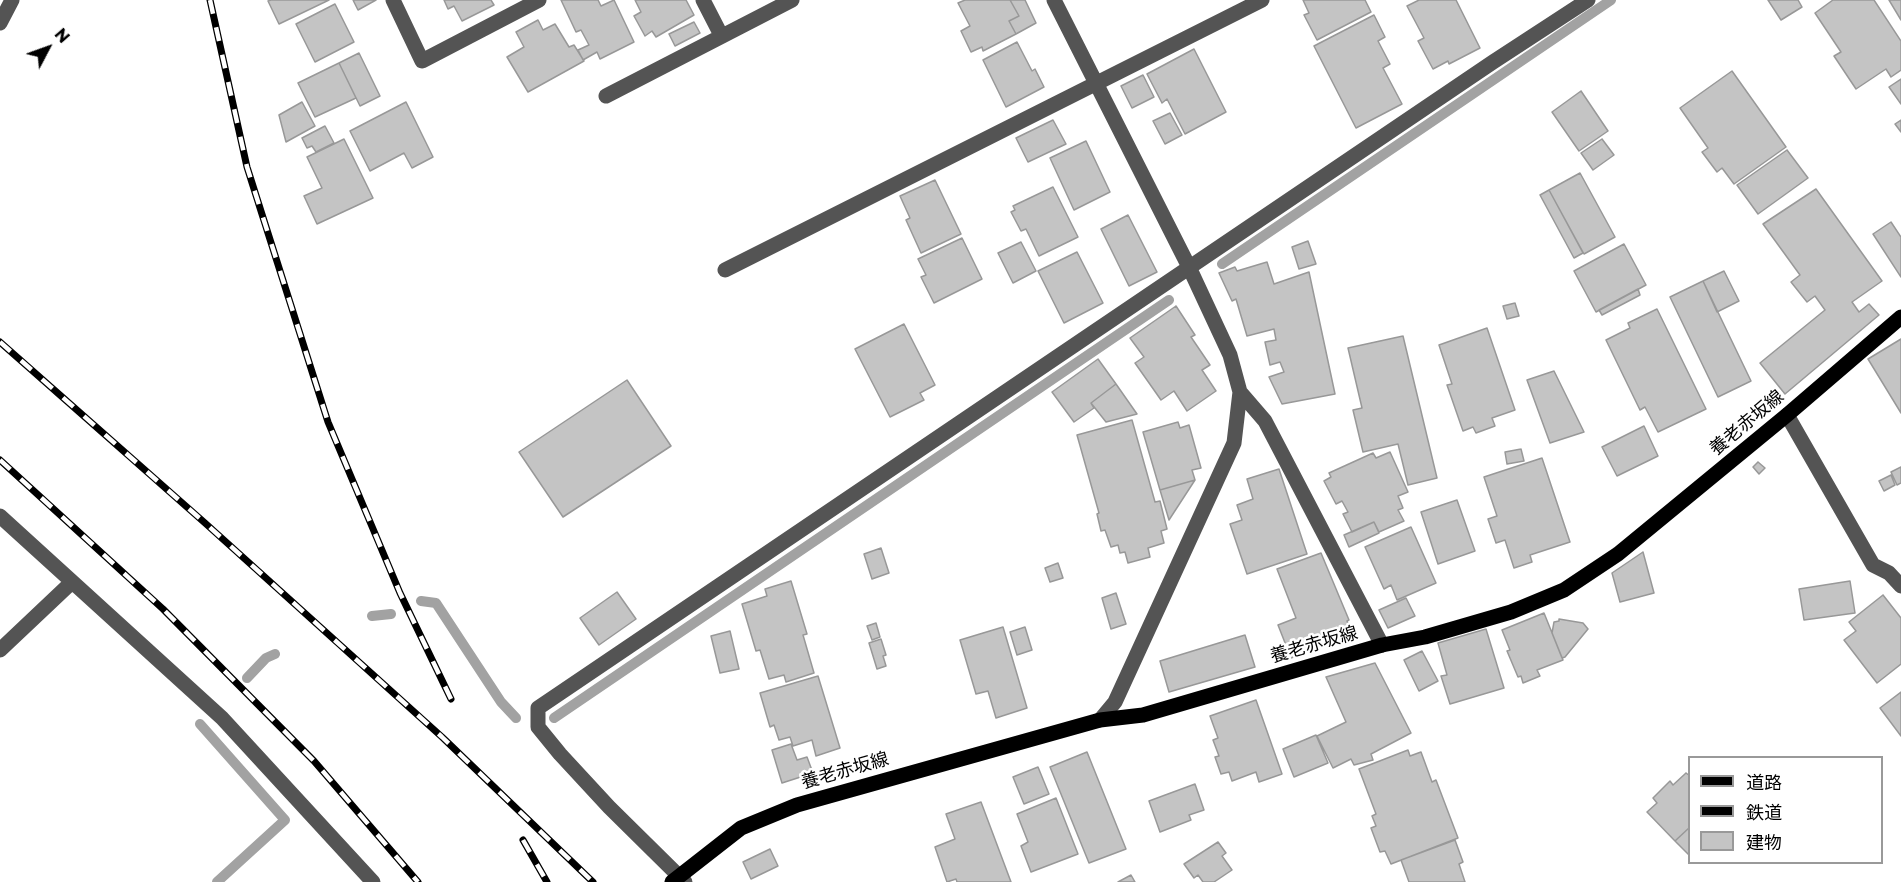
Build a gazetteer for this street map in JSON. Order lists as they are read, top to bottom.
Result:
{
  "streets": {
    "main road": ["養老赤坂線"]
  },
  "legend": ["道路", "鉄道", "建物"],
  "north": "top right"
}
